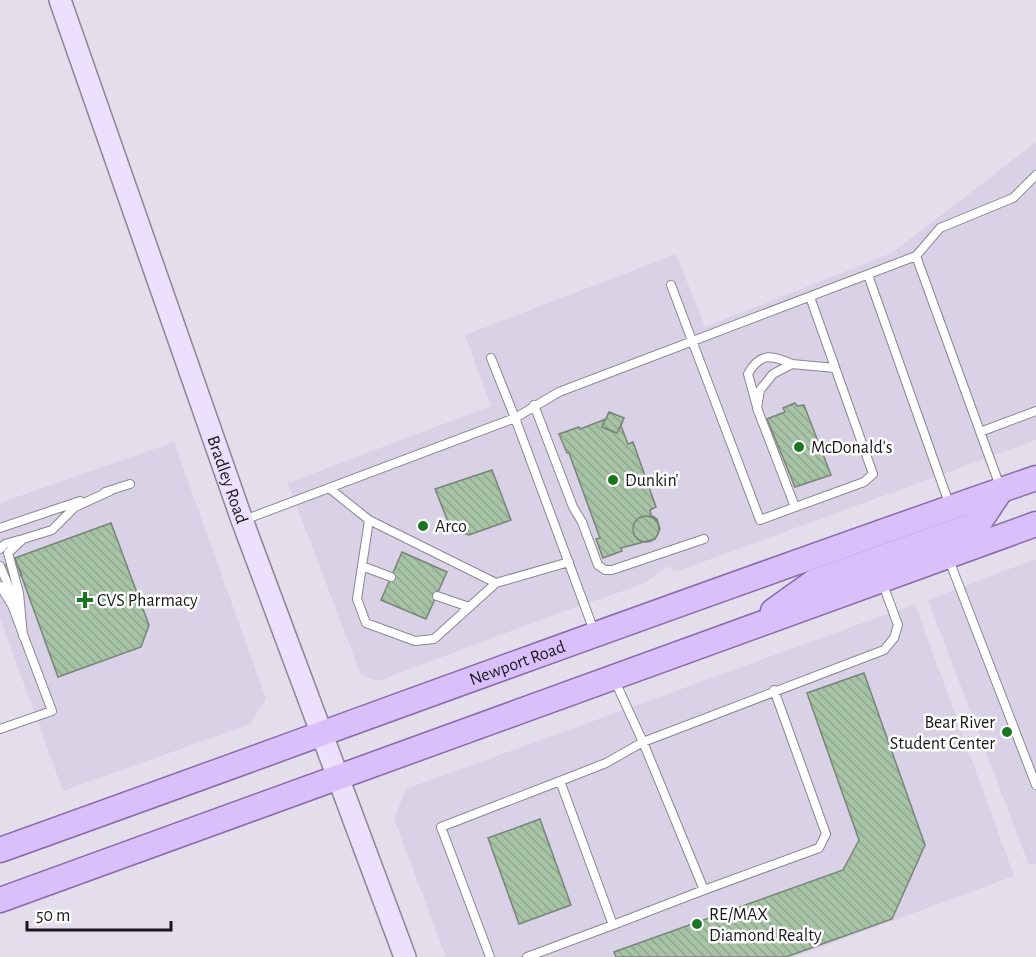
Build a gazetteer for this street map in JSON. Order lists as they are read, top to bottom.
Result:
{
  "streets": {
    "main road": ["Newport Road"],
    "street": ["Bradley Road"]
  },
  "crossings": [
    ["Bradley Road", "Newport Road"]
  ],
  "places": {
    "other": [
      "McDonald's",
      "Dunkin'",
      "Arco",
      "Bear River Student Center",
      "RE/MAX Diamond Realty"
    ],
    "health": ["CVS Pharmacy"]
  },
  "scale_bar": "50 m"
}
